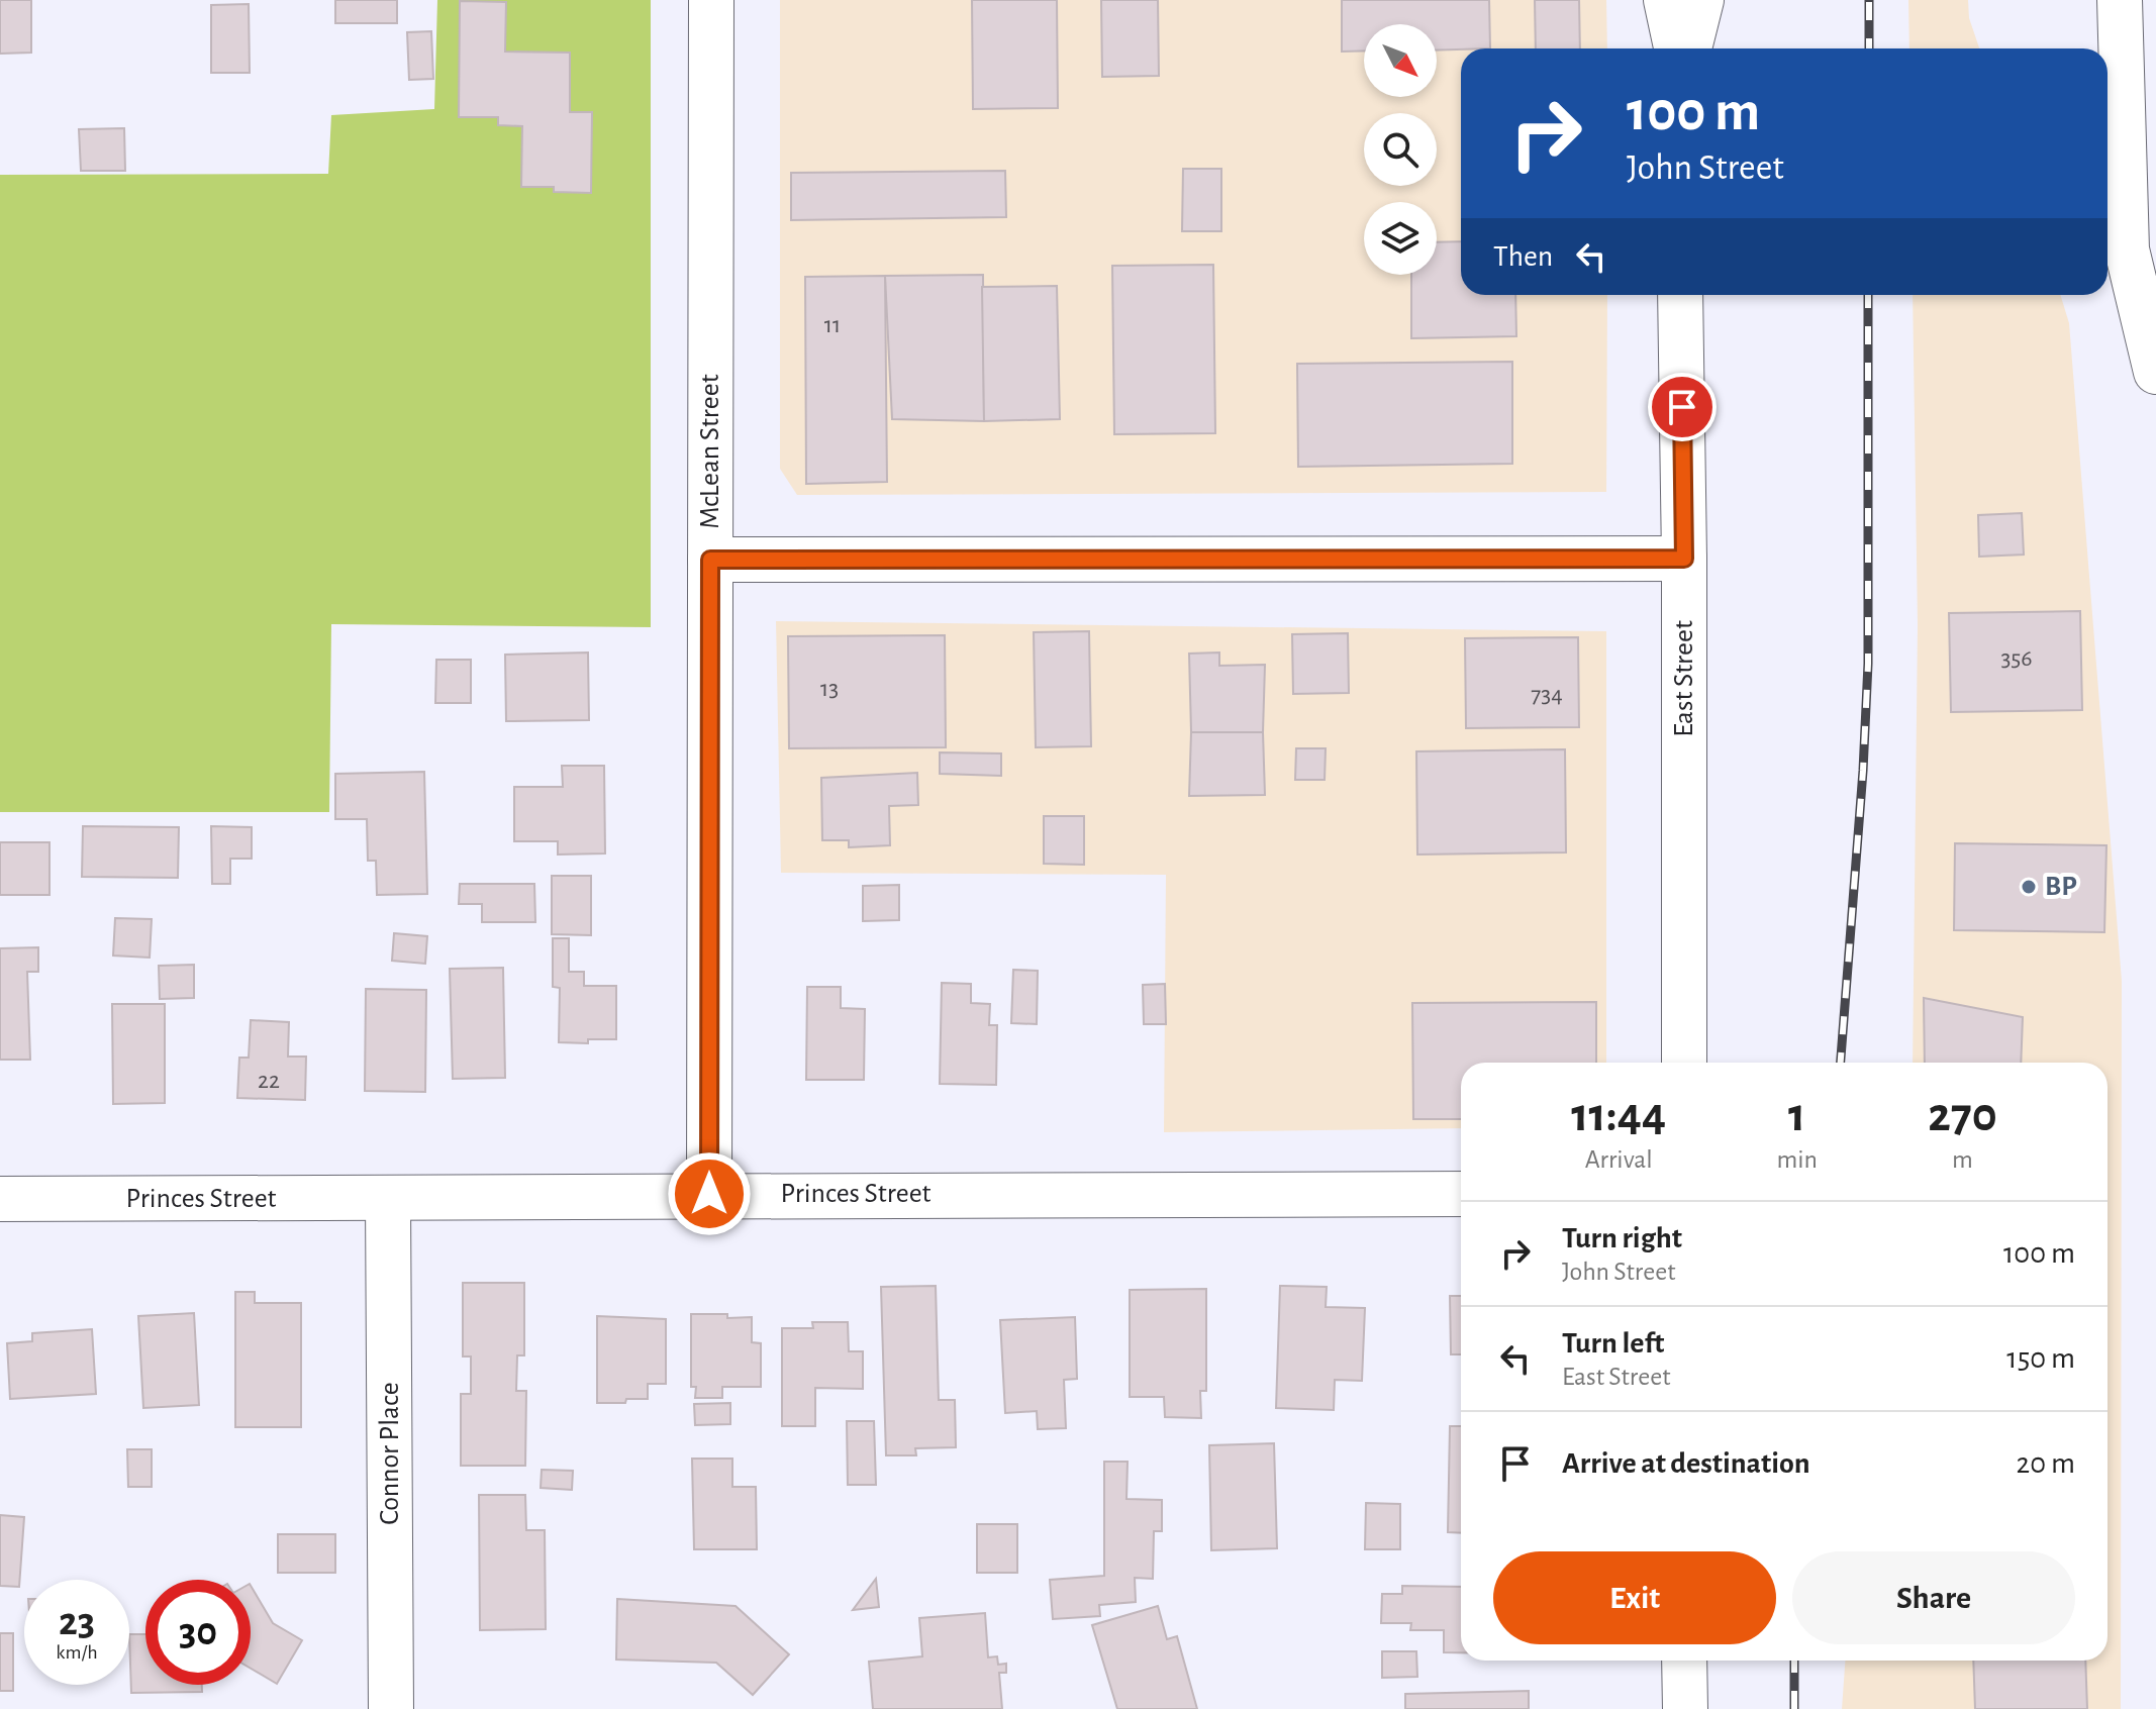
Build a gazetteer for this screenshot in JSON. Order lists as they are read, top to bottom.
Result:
{
  "streets": {
    "main road": [
      "McLean Street",
      "East Street",
      "Princes Street",
      "Connor Place"
    ]
  },
  "crossings": [
    ["McLean Street", "Princes Street"],
    ["Princes Street", "Connor Place"]
  ],
  "places": ["BP"],
  "house_numbers": [
    "11",
    "356",
    "13",
    "734",
    "22"
  ],
  "north": "bottom right",
  "page": {
    "turn": ["100 m", "John Street"],
    "then": "Then",
    "eta": [
      "11:44",
      "Arrival",
      "1",
      "min",
      "270",
      "m"
    ],
    "list": [
      {
        "name": "Turn right",
        "note": "John Street",
        "value": "100 m"
      },
      {
        "name": "Turn left",
        "note": "East Street",
        "value": "150 m"
      },
      {
        "name": "Arrive at destination",
        "value": "20 m"
      }
    ],
    "buttons": ["Exit", "Share"],
    "speed": "23 km/h",
    "limit": "30"
  }
}
